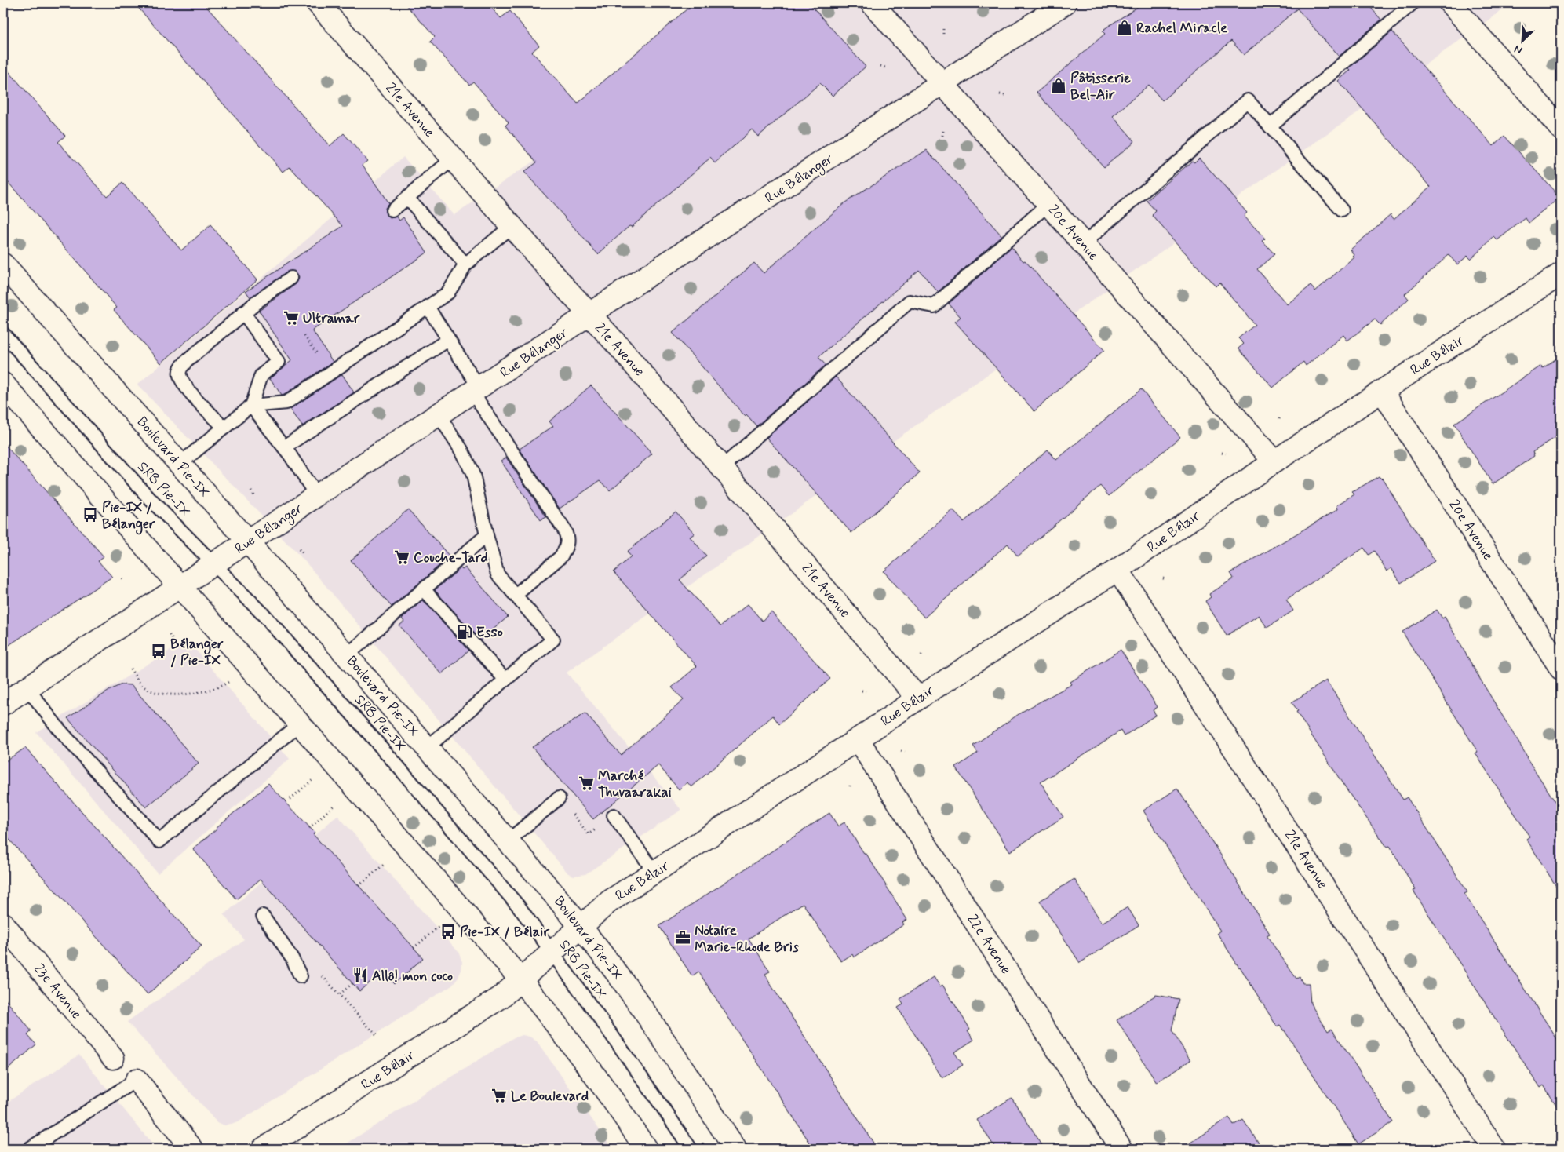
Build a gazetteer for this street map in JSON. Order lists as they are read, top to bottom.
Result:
{
  "streets": {
    "street": [
      "21e Avenue",
      "Rue Bélanger",
      "20e Avenue",
      "Rue Bélair",
      "Boulevard Pie-IX",
      "22e Avenue",
      "23e Avenue"
    ],
    "lane": ["SRB Pie-IX"]
  },
  "crossings": [
    ["21e Avenue", "Rue Bélanger"],
    ["21e Avenue", "Rue Bélair"],
    ["Rue Bélanger", "20e Avenue"],
    ["Rue Bélanger", "Boulevard Pie-IX"],
    ["Rue Bélanger", "SRB Pie-IX"],
    ["20e Avenue", "Rue Bélair"],
    ["Rue Bélair", "Boulevard Pie-IX"],
    ["Rue Bélair", "SRB Pie-IX"],
    ["Rue Bélair", "22e Avenue"]
  ],
  "places": {
    "shop": ["Rachel Miracle", "Pâtisserie Bel-Air"],
    "supermarket": [
      "Ultramar",
      "Couche-Tard",
      "Marché Thuvaarakai",
      "Le Boulevard"
    ],
    "bus stop": ["Pie-IX / Bélanger", "Bélanger / Pie-IX", "Pie-IX / Bélair"],
    "fuel station": ["Esso"],
    "office": ["Notaire Marie-Rhode Bris"],
    "restaurant": ["Allô! mon coco"]
  },
  "north": "bottom left"
}
